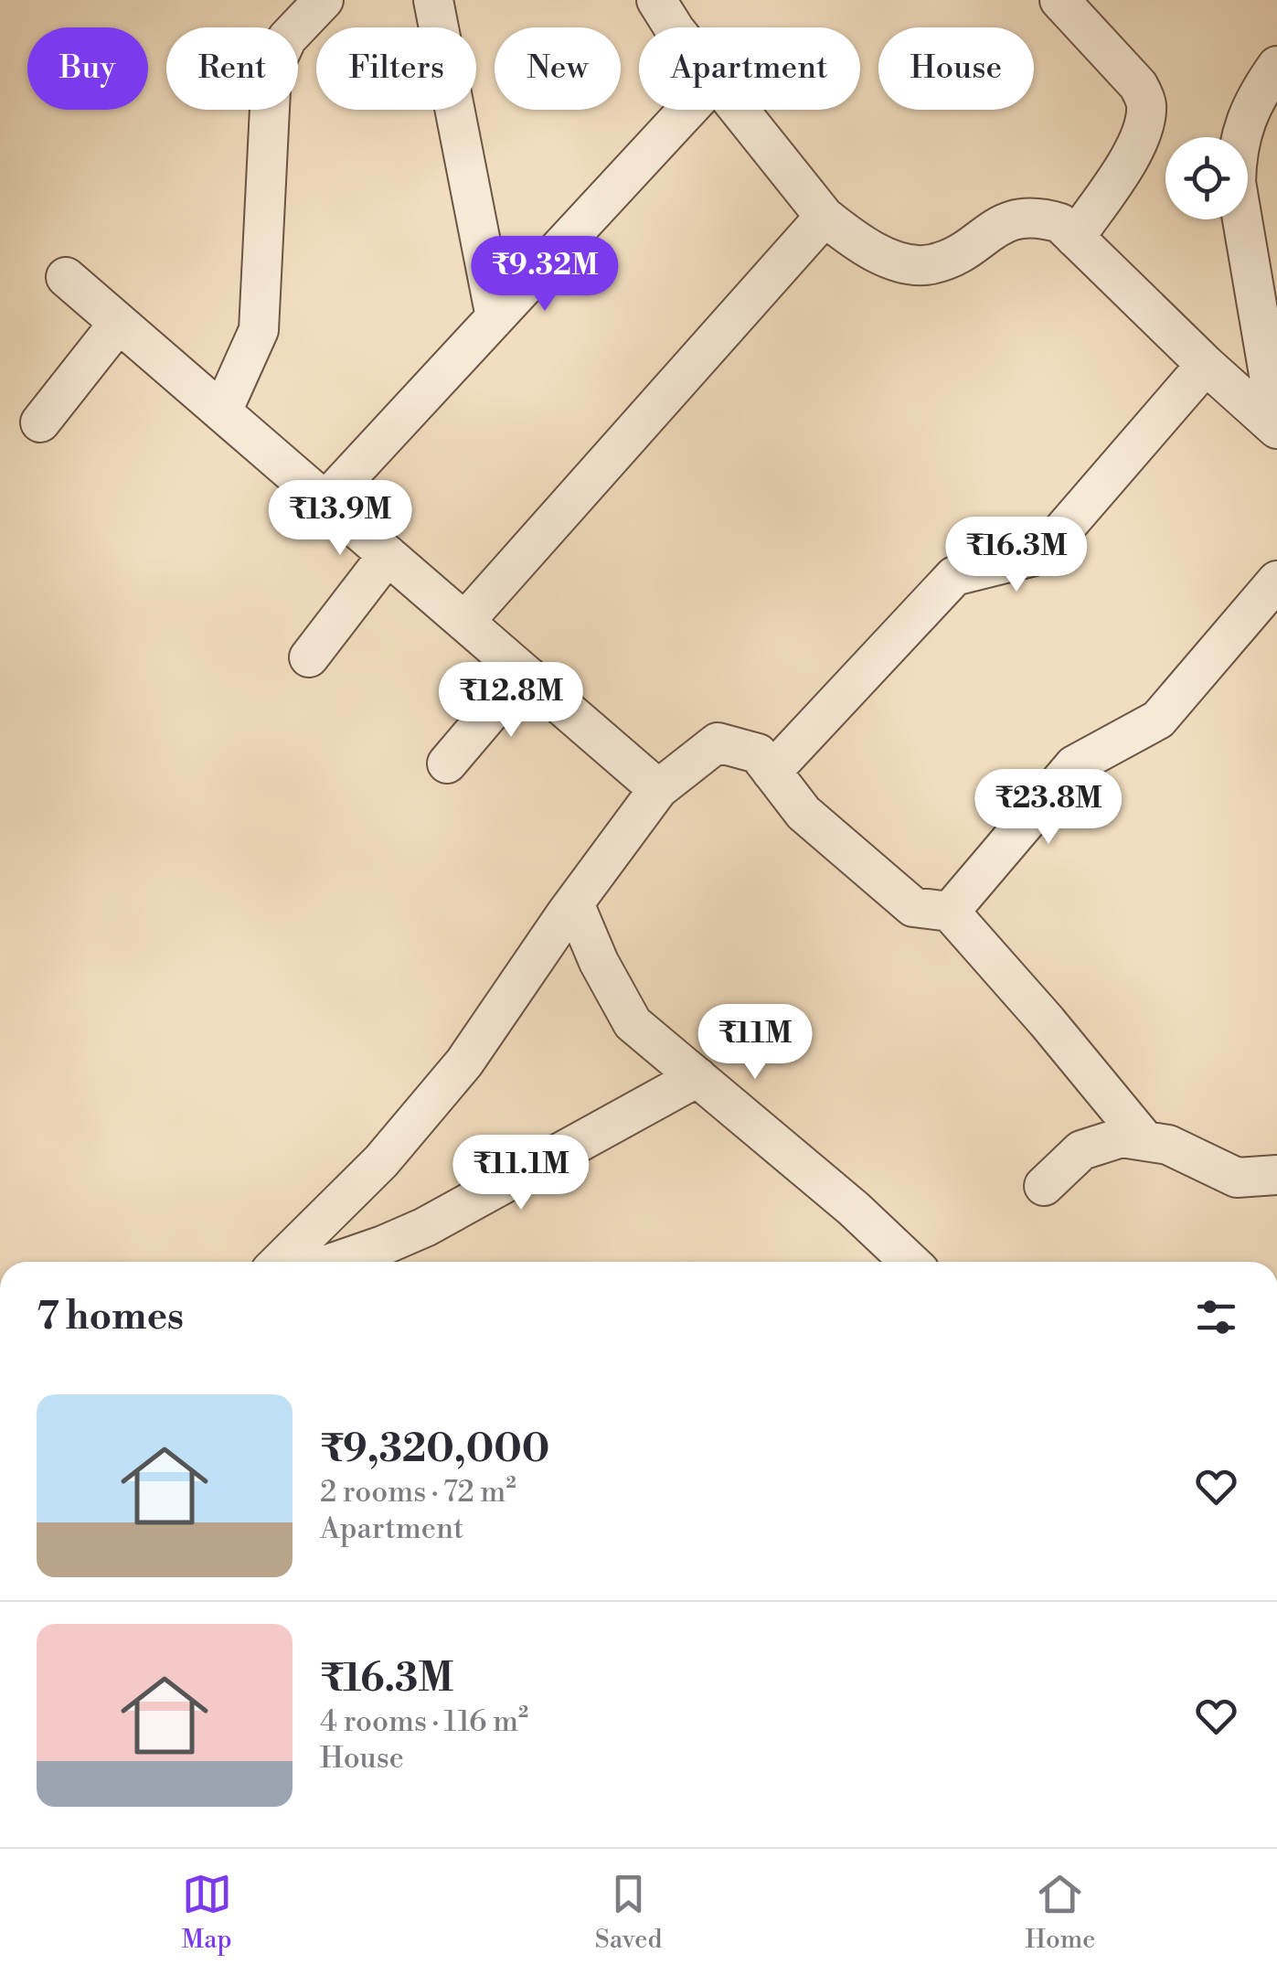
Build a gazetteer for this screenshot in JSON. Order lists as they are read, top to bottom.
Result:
{
  "page": {
    "chip": [
      "Buy",
      "Rent",
      "Filters",
      "New",
      "Apartment",
      "House"
    ],
    "price": [
      "₹9.32M",
      "₹13.9M",
      "₹16.3M",
      "₹12.8M",
      "₹23.8M",
      "₹11M",
      "₹11.1M"
    ],
    "heading": "7 homes",
    "list": [
      {
        "name": "₹9,320,000",
        "note": "2 rooms · 72 m² · Apartment"
      },
      {
        "name": "₹16.3M",
        "note": "4 rooms · 116 m² · House"
      }
    ],
    "tabs": ["Map", "Saved", "Home"]
  }
}
